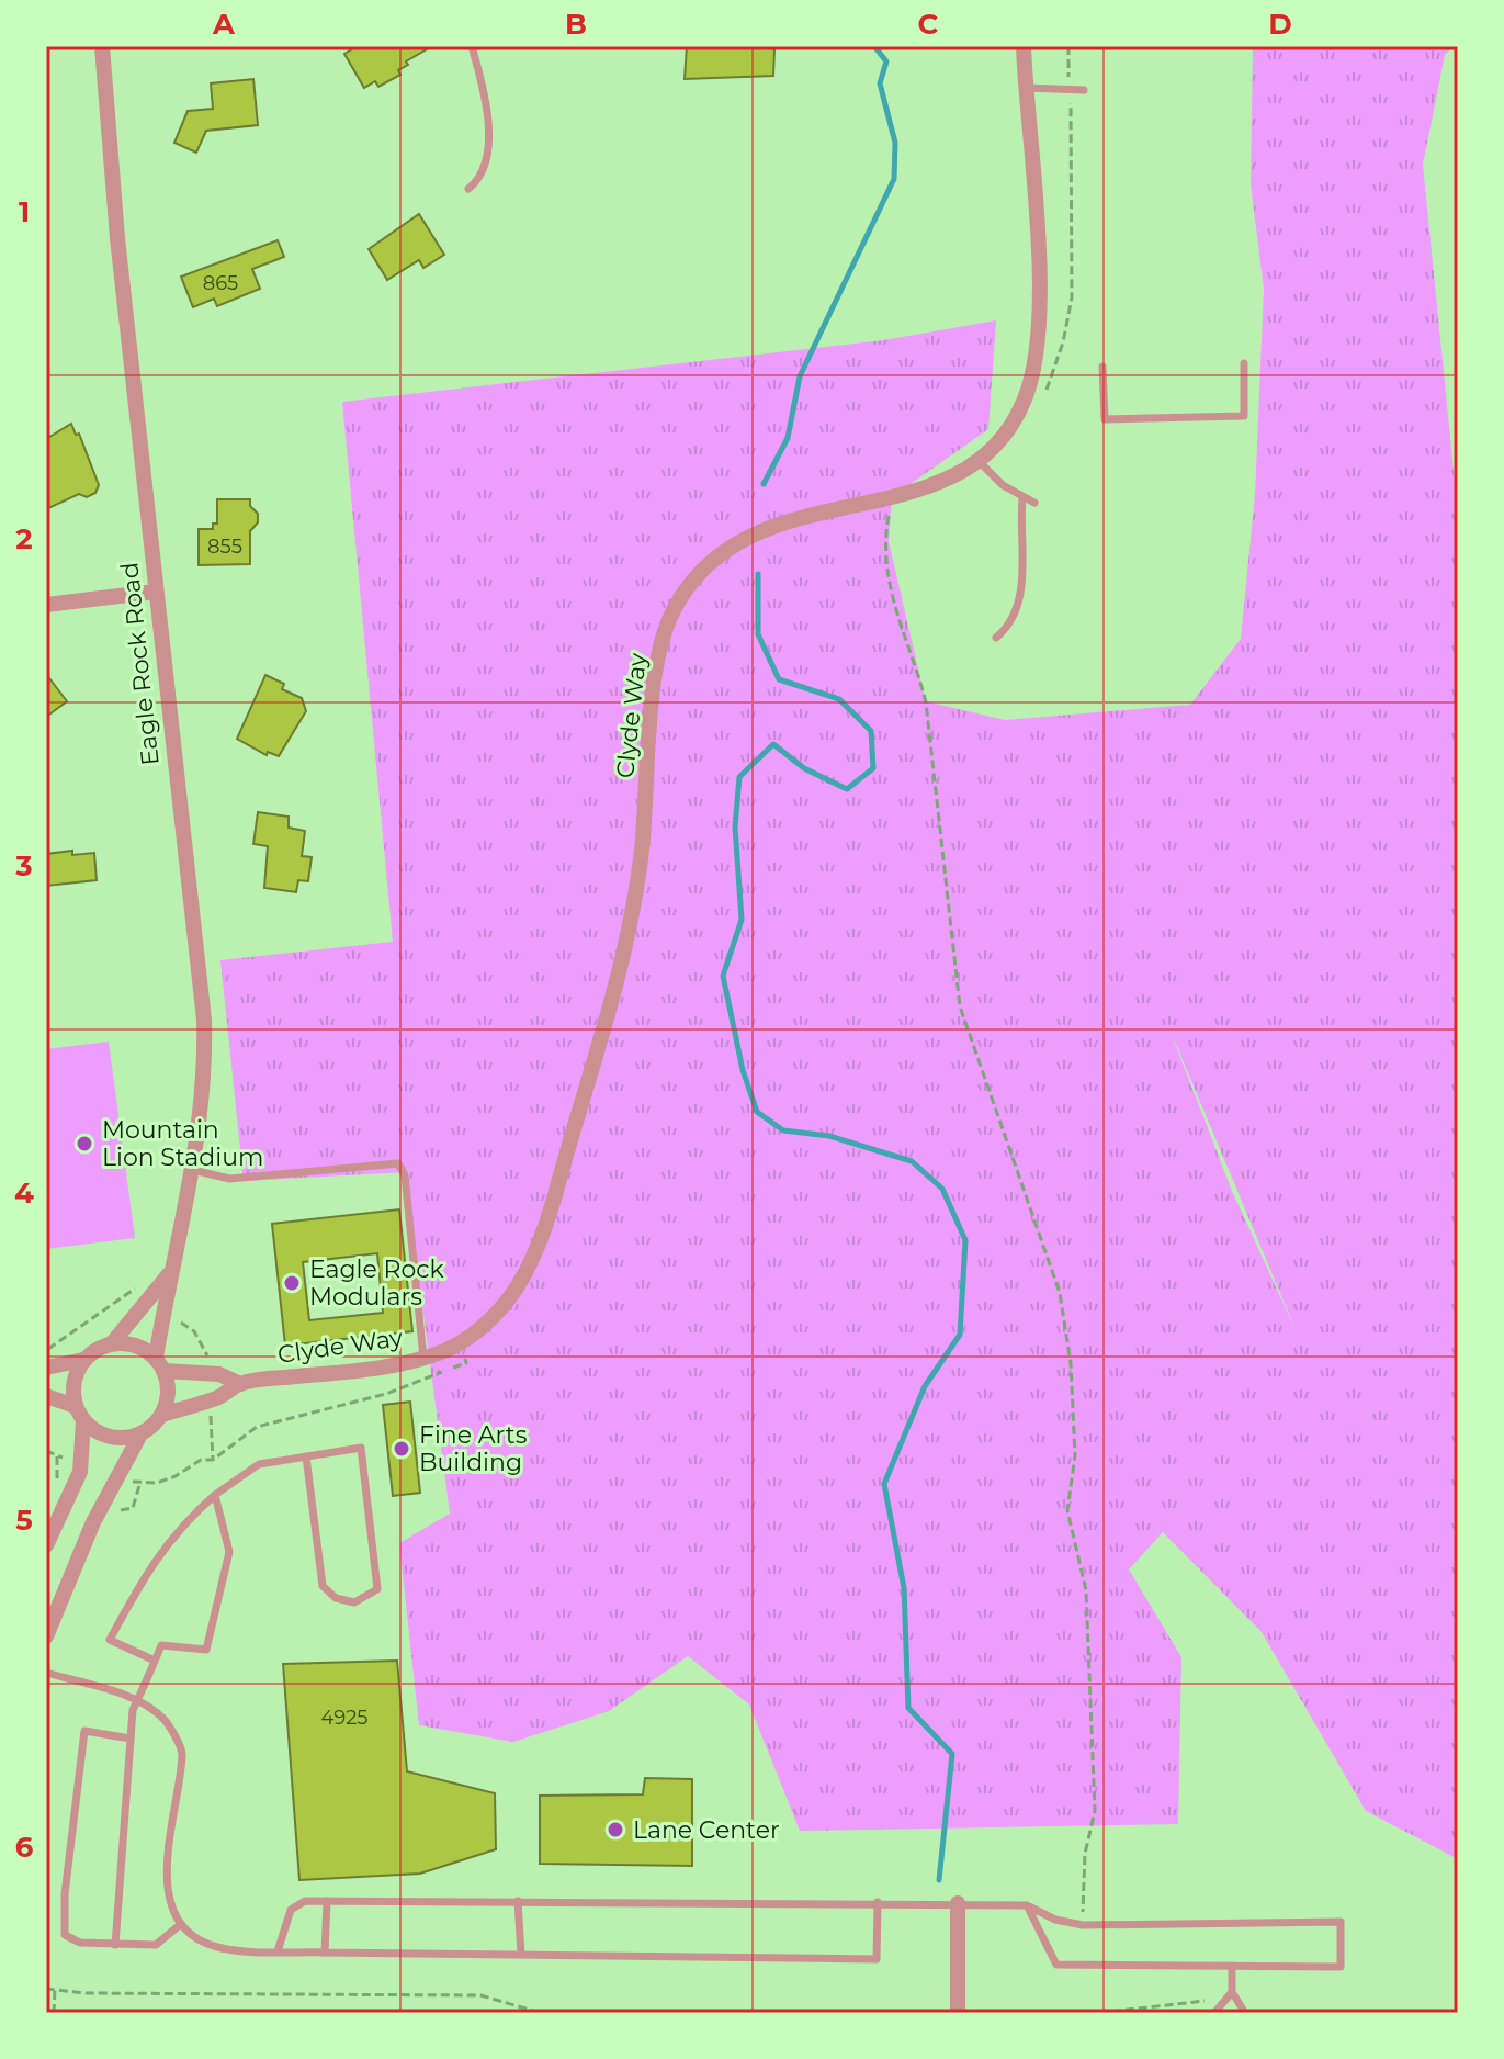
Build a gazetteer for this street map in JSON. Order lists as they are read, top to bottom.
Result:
{
  "streets": {
    "street": ["Eagle Rock Road", "Clyde Way"]
  },
  "places": [
    "Mountain Lion Stadium",
    "Eagle Rock Modulars",
    "Fine Arts Building",
    "Lane Center"
  ],
  "house_numbers": ["865", "855", "4925"],
  "grid": {
    "columns": [
      "A",
      "B",
      "C",
      "D"
    ],
    "rows": [
      "1",
      "2",
      "3",
      "4",
      "5",
      "6"
    ]
  }
}
